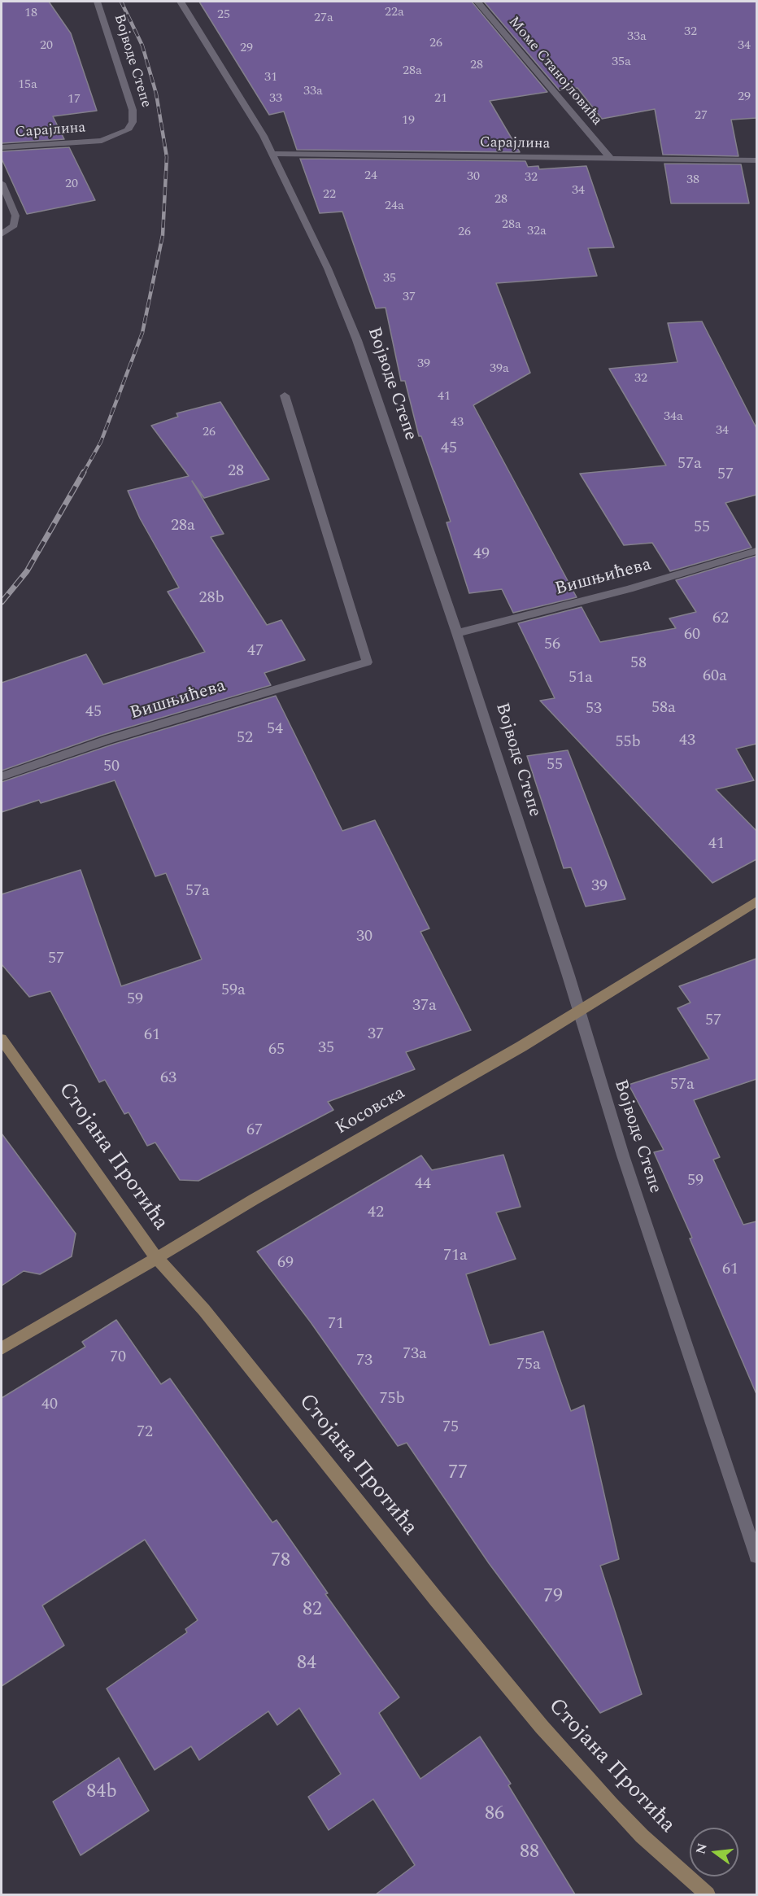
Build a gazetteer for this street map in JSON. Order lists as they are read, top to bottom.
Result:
{
  "streets": {
    "main road": ["Косовска", "Стојана Протића"],
    "street": [
      "Војводе Степе",
      "Моме Станојловића",
      "Сарајлина",
      "Вишњићева"
    ]
  },
  "crossings": [
    ["Војводе Степе", "Сарајлина"],
    ["Војводе Степе", "Вишњићева"],
    ["Војводе Степе", "Косовска"],
    ["Моме Станојловића", "Сарајлина"],
    ["Косовска", "Стојана Протића"]
  ],
  "house_numbers": [
    "22a",
    "18",
    "25",
    "27a",
    "32",
    "33a",
    "26",
    "20",
    "34",
    "29",
    "35a",
    "28",
    "28a",
    "31",
    "15a",
    "33a",
    "29",
    "33",
    "21",
    "17",
    "27",
    "19",
    "24",
    "30",
    "32",
    "38",
    "20",
    "34",
    "22",
    "28",
    "24a",
    "28a",
    "32a",
    "26",
    "35",
    "37",
    "39",
    "39a",
    "32",
    "41",
    "34a",
    "43",
    "34",
    "26",
    "45",
    "57a",
    "28",
    "57",
    "28a",
    "55",
    "49",
    "28b",
    "62",
    "60",
    "56",
    "47",
    "58",
    "60a",
    "51a",
    "58a",
    "53",
    "45",
    "54",
    "52",
    "43",
    "55b",
    "55",
    "50",
    "41",
    "39",
    "57a",
    "30",
    "57",
    "59a",
    "59",
    "37a",
    "57",
    "37",
    "61",
    "35",
    "65",
    "63",
    "57a",
    "67",
    "59",
    "44",
    "42",
    "71a",
    "69",
    "61",
    "71",
    "73a",
    "70",
    "73",
    "75a",
    "75b",
    "40",
    "75",
    "72",
    "77",
    "78",
    "79",
    "82",
    "84",
    "84b",
    "86",
    "88"
  ],
  "north": "left"
}
